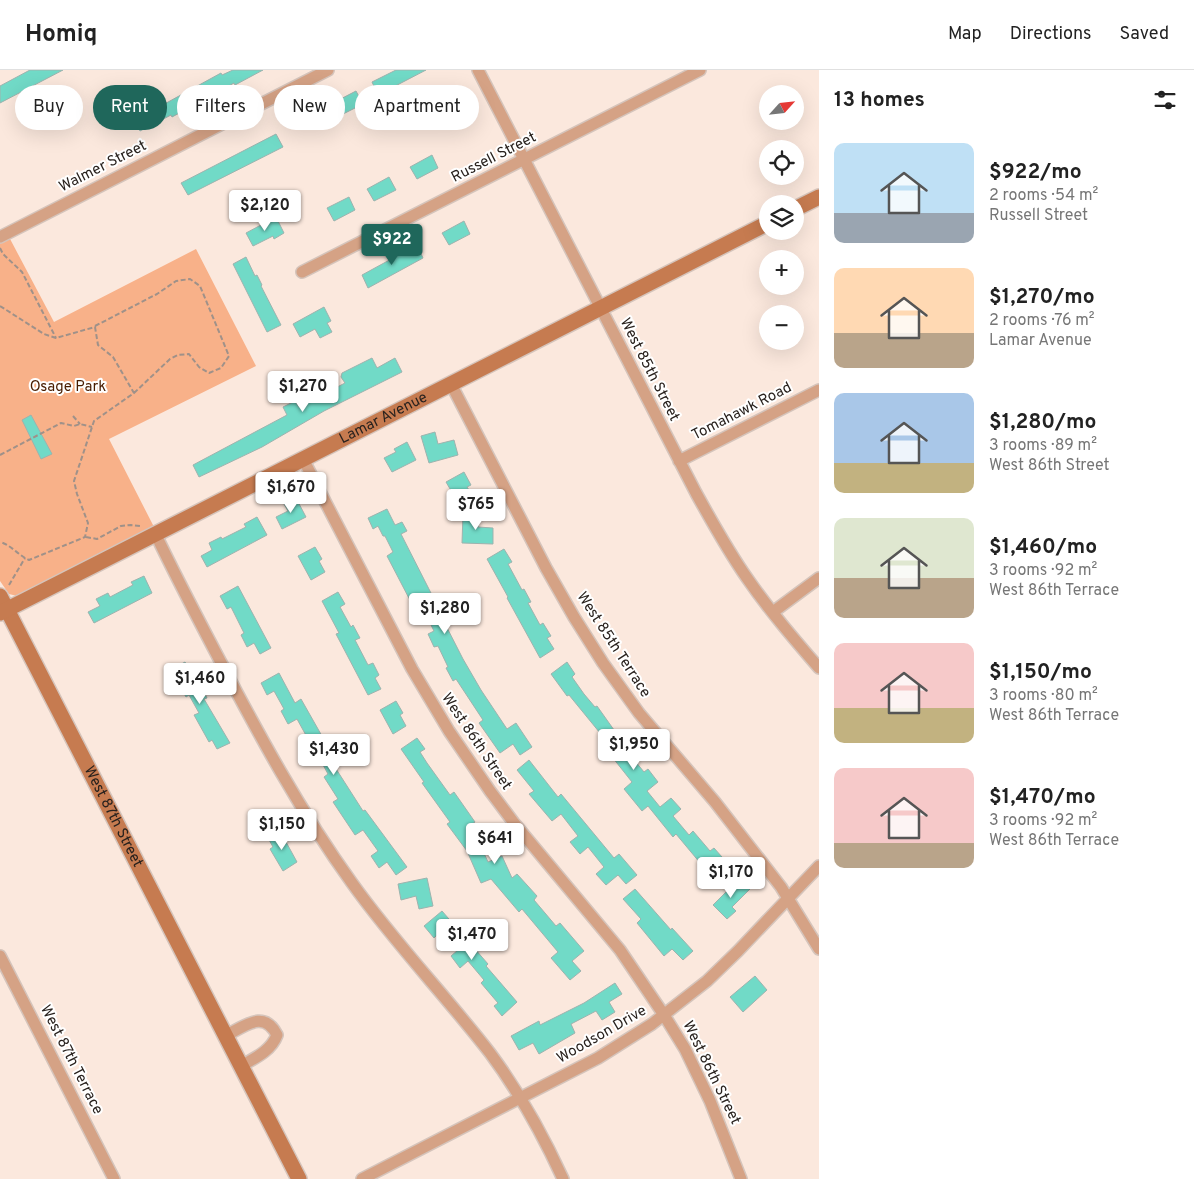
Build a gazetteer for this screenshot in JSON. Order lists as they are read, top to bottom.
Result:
{
  "streets": {
    "street": [
      "Russell Street",
      "Walmer Street",
      "West 85th Street",
      "Tomahawk Road",
      "Lamar Avenue",
      "West 85th Terrace",
      "West 86th Street",
      "West 87th Street",
      "Woodson Drive",
      "West 87th Terrace"
    ]
  },
  "crossings": [
    ["Russell Street", "West 85th Street"],
    ["West 85th Street", "Tomahawk Road"],
    ["West 85th Street", "Lamar Avenue"],
    ["Lamar Avenue", "West 85th Terrace"],
    ["Lamar Avenue", "West 86th Street"],
    ["Lamar Avenue", "West 87th Street"],
    ["West 85th Terrace", "Woodson Drive"],
    ["West 86th Street", "Woodson Drive"]
  ],
  "parks": ["Osage Park"],
  "north": "top right",
  "page": {
    "header": "Homiq",
    "nav": ["Map", "Directions", "Saved"],
    "heading": "13 homes",
    "map_buttons": ["+", "−"],
    "chip": [
      "Buy",
      "Rent",
      "Filters",
      "New",
      "Apartment"
    ],
    "list": [
      {
        "name": "$922/mo",
        "note": "2 rooms · 54 m² · Russell Street"
      },
      {
        "name": "$1,270/mo",
        "note": "2 rooms · 76 m² · Lamar Avenue"
      },
      {
        "name": "$1,280/mo",
        "note": "3 rooms · 89 m² · West 86th Street"
      },
      {
        "name": "$1,460/mo",
        "note": "3 rooms · 92 m² · West 86th Terrace"
      },
      {
        "name": "$1,150/mo",
        "note": "3 rooms · 80 m² · West 86th Terrace"
      },
      {
        "name": "$1,470/mo",
        "note": "3 rooms · 92 m² · West 86th Terrace"
      }
    ],
    "price": [
      "$2,120",
      "$922",
      "$1,270",
      "$1,670",
      "$765",
      "$1,280",
      "$1,460",
      "$1,950",
      "$1,430",
      "$1,150",
      "$641",
      "$1,170",
      "$1,470"
    ]
  }
}
